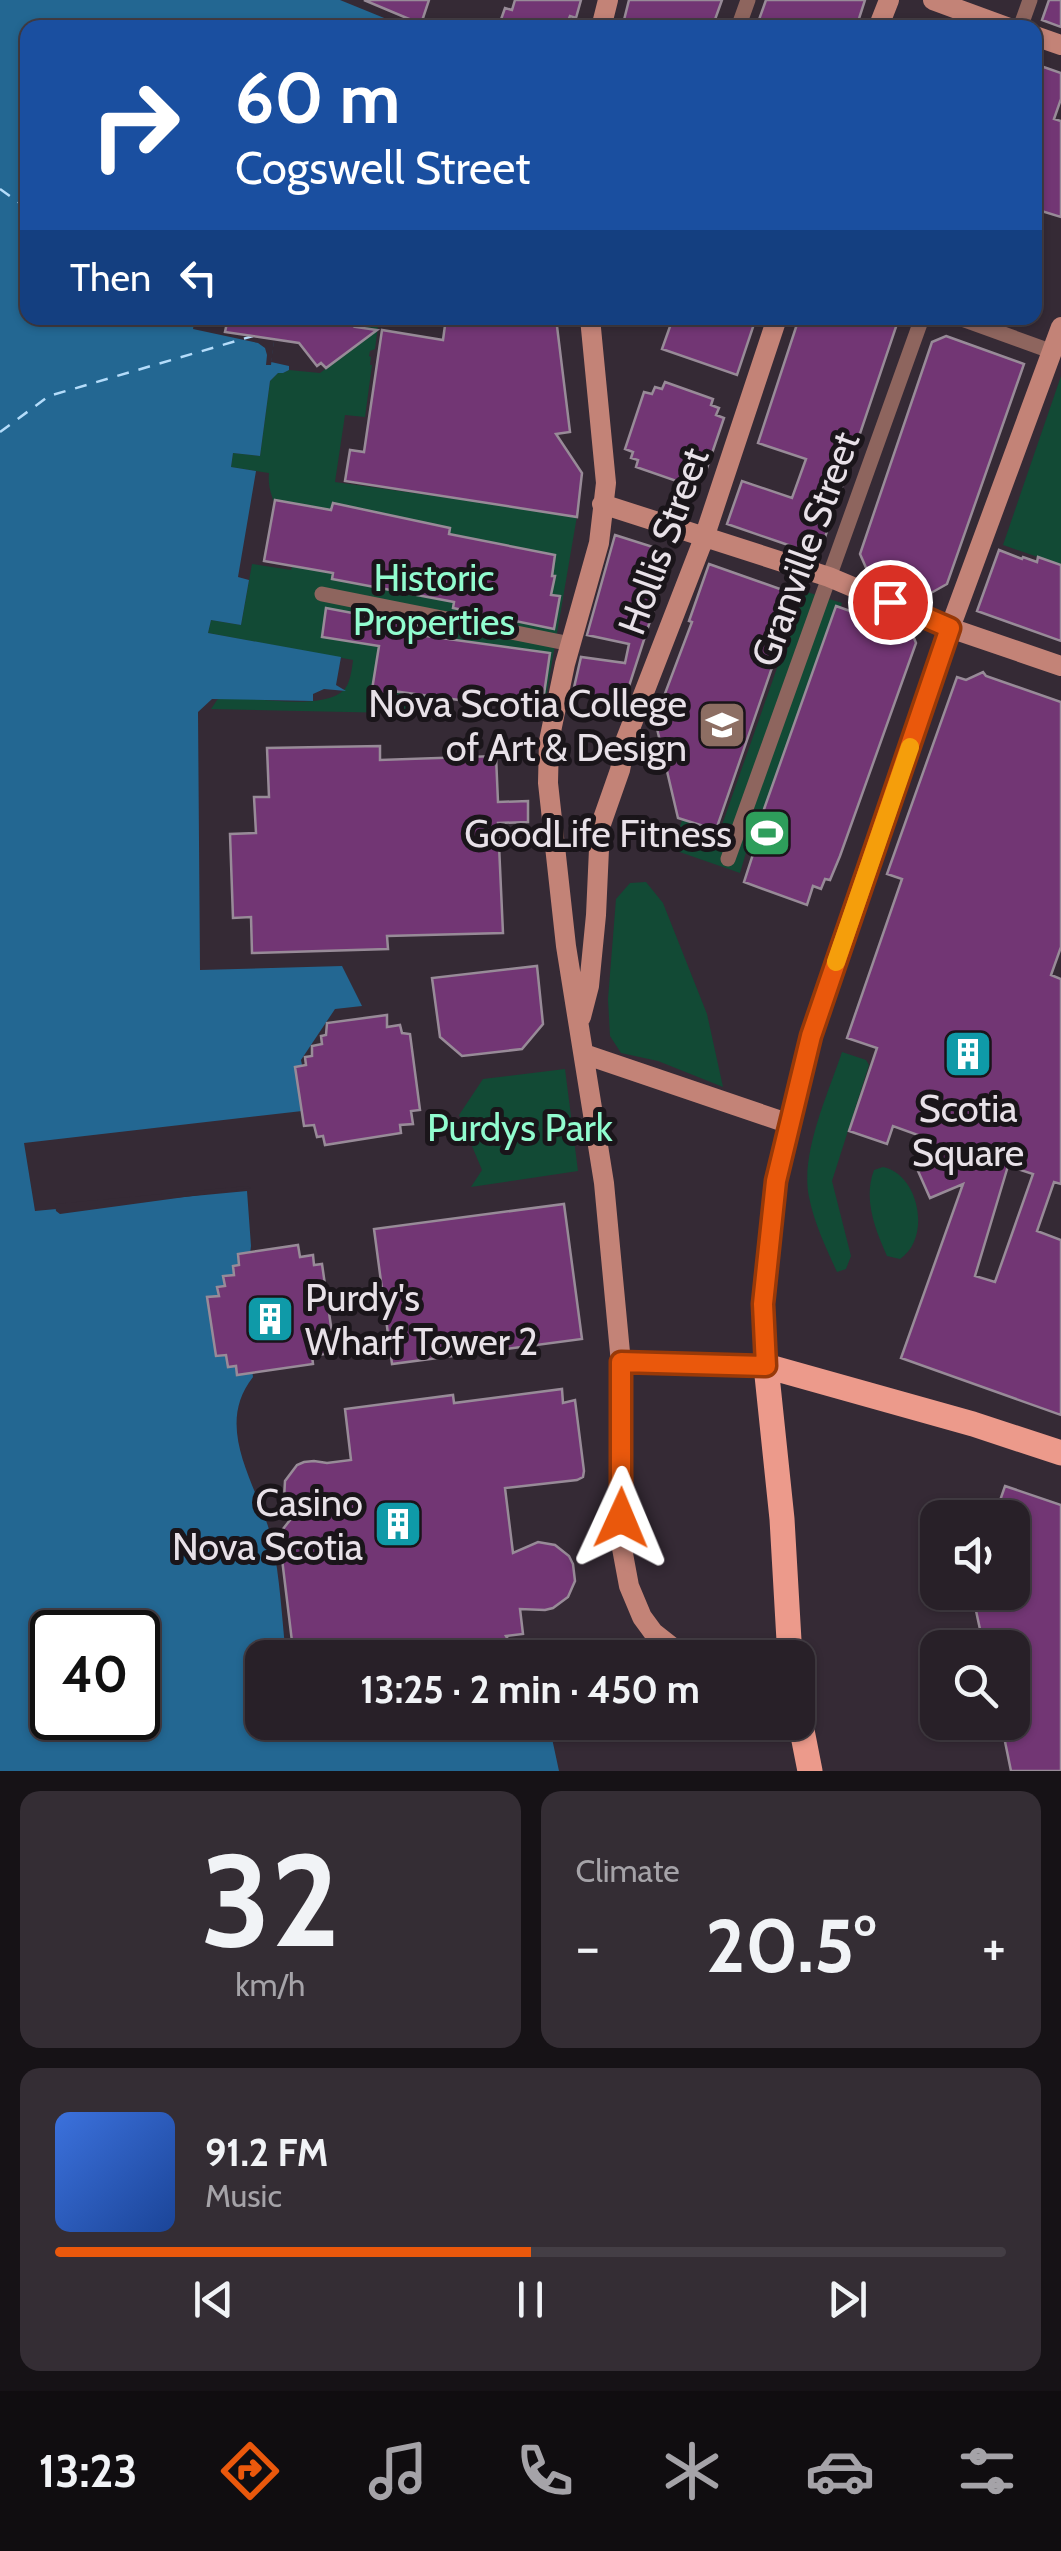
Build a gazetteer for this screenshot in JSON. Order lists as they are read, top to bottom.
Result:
{
  "streets": {
    "street": ["Hollis Street", "Granville Street"]
  },
  "parks": ["Historic Properties", "Purdys Park"],
  "places": {
    "school or university": ["Nova Scotia College of Art & Design"],
    "sports": ["GoodLife Fitness"],
    "building": ["Scotia Square", "Purdy's Wharf Tower 2", "Casino Nova Scotia"]
  },
  "page": {
    "turn": ["60 m", "Cogswell Street"],
    "then": "Then",
    "limit": "40",
    "trip": "13:25 · 2 min · 450 m",
    "tile": [
      ["32", "km/h"],
      "Climate"
    ],
    "heat": ["−", "20.5°", "+"],
    "song": ["91.2 FM", "Music"],
    "tabs": "13:23"
  }
}
